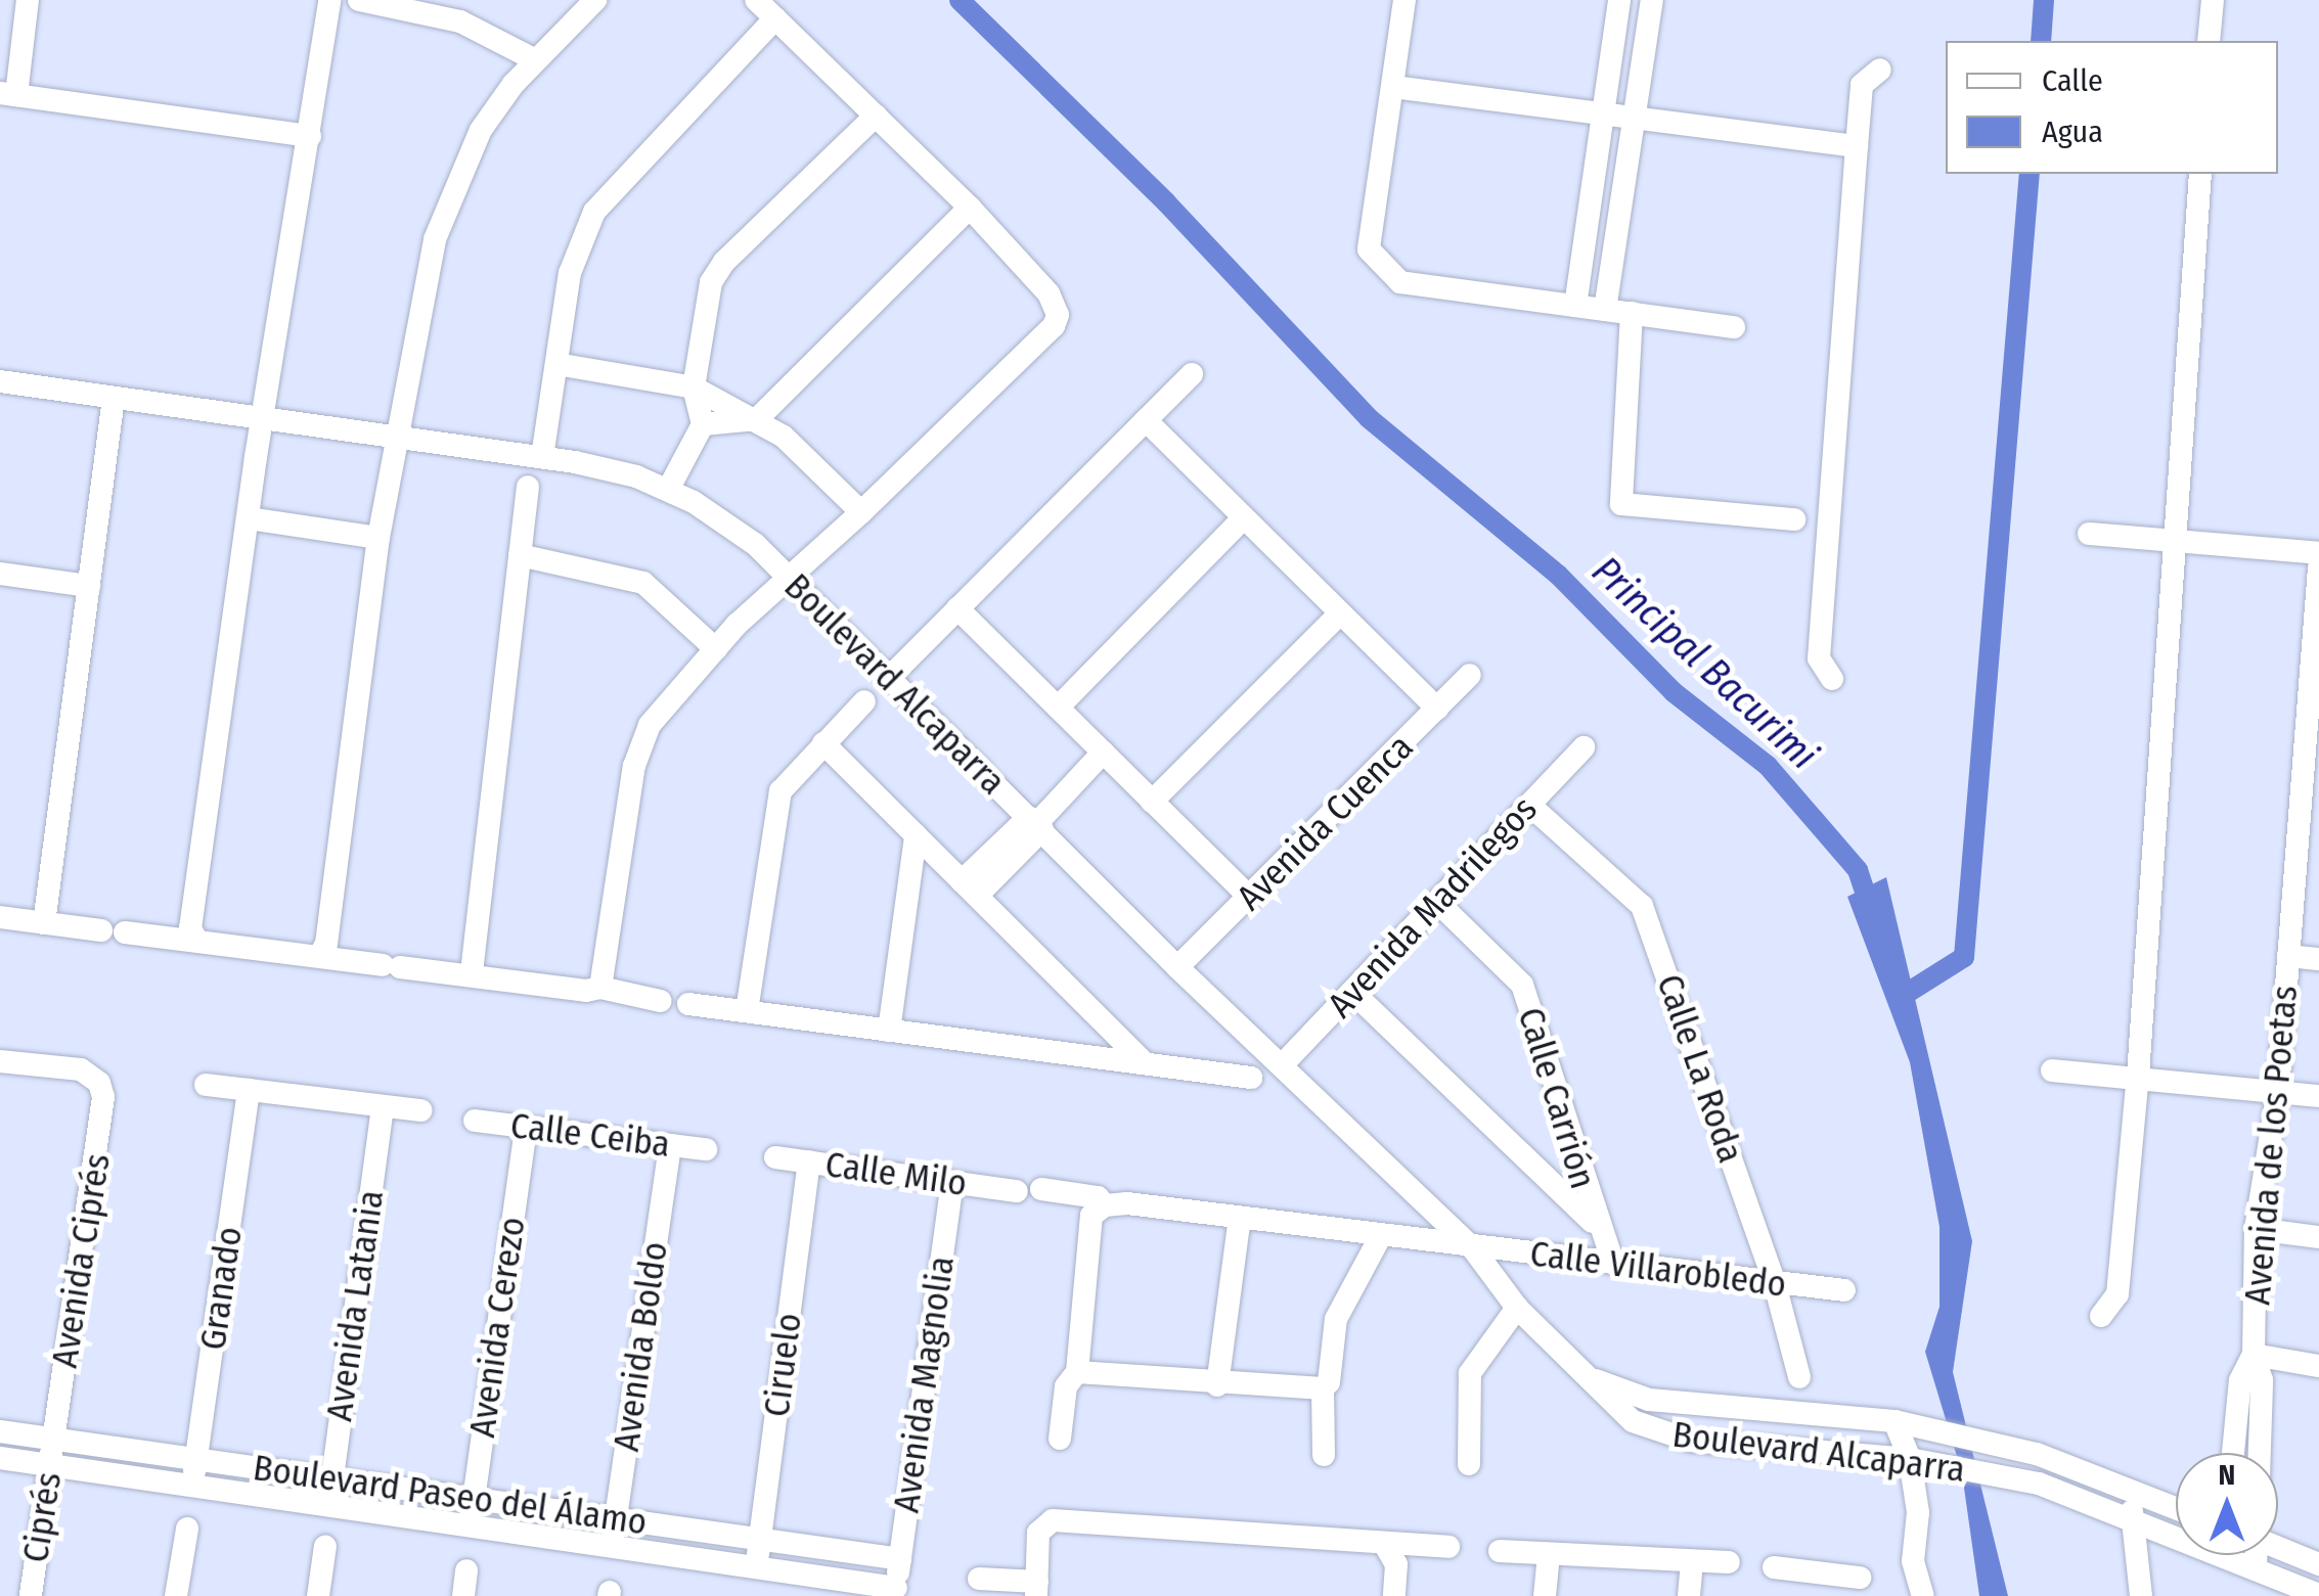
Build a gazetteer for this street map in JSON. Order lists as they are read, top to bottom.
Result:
{
  "streets": {
    "street": [
      "Boulevard Alcaparra",
      "Avenida Cuenca",
      "Avenida Madrilegos",
      "Calle La Roda",
      "Calle Carrión",
      "Calle Ceiba",
      "Avenida de los Poetas",
      "Calle Milo",
      "Avenida Ciprés",
      "Calle Villarobledo",
      "Granado",
      "Avenida Latania",
      "Avenida Cerezo",
      "Avenida Boldo",
      "Ciruelo",
      "Avenida Magnolia",
      "Boulevard Paseo del Álamo",
      "Ciprés"
    ]
  },
  "crossings": [
    ["Boulevard Alcaparra", "Avenida Cuenca"],
    ["Boulevard Alcaparra", "Avenida Madrilegos"],
    ["Boulevard Alcaparra", "Avenida de los Poetas"],
    ["Boulevard Alcaparra", "Calle Villarobledo"],
    ["Avenida Madrilegos", "Calle La Roda"],
    ["Avenida Madrilegos", "Calle Carrión"],
    ["Calle La Roda", "Calle Villarobledo"],
    ["Calle Carrión", "Calle Villarobledo"],
    ["Calle Ceiba", "Avenida Cerezo"],
    ["Calle Ceiba", "Avenida Boldo"],
    ["Calle Milo", "Ciruelo"],
    ["Calle Milo", "Avenida Magnolia"],
    ["Avenida Ciprés", "Boulevard Paseo del Álamo"],
    ["Avenida Ciprés", "Ciprés"],
    ["Granado", "Boulevard Paseo del Álamo"],
    ["Avenida Latania", "Boulevard Paseo del Álamo"],
    ["Avenida Cerezo", "Boulevard Paseo del Álamo"],
    ["Avenida Boldo", "Boulevard Paseo del Álamo"],
    ["Ciruelo", "Boulevard Paseo del Álamo"],
    ["Avenida Magnolia", "Boulevard Paseo del Álamo"],
    ["Boulevard Paseo del Álamo", "Ciprés"]
  ],
  "water": ["Principal Bacurimi"],
  "legend": ["Calle", "Agua"],
  "north": "top"
}
